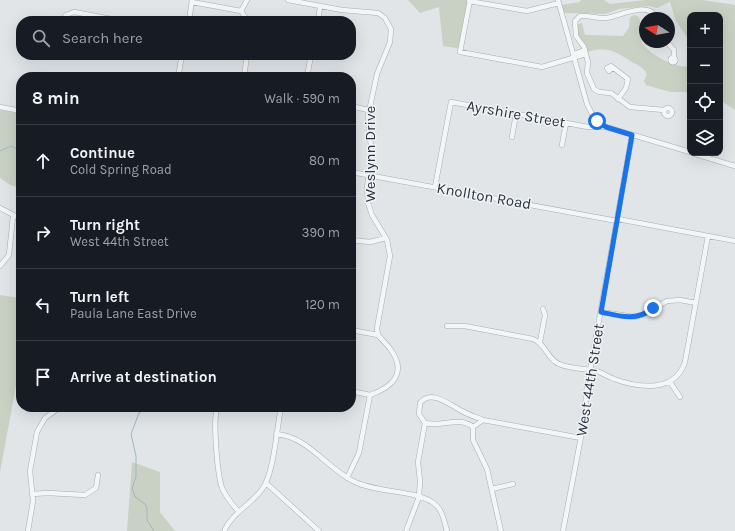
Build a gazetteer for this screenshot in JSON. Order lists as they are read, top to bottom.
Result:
{
  "streets": {
    "street": [
      "Ayrshire Street",
      "Weslynn Drive",
      "Knollton Road",
      "West 44th Street"
    ]
  },
  "crossings": [
    ["Ayrshire Street", "Knollton Road"],
    ["Weslynn Drive", "Knollton Road"],
    ["Knollton Road", "West 44th Street"]
  ],
  "north": "left",
  "page": {
    "map_buttons": ["+", "−"],
    "search": "Search here",
    "heading": ["8 min", "Walk · 590 m"],
    "list": [
      ["Continue", "Cold Spring Road", "80 m"],
      ["Turn right", "West 44th Street", "390 m"],
      ["Turn left", "Paula Lane East Drive", "120 m"],
      "Arrive at destination"
    ]
  }
}
